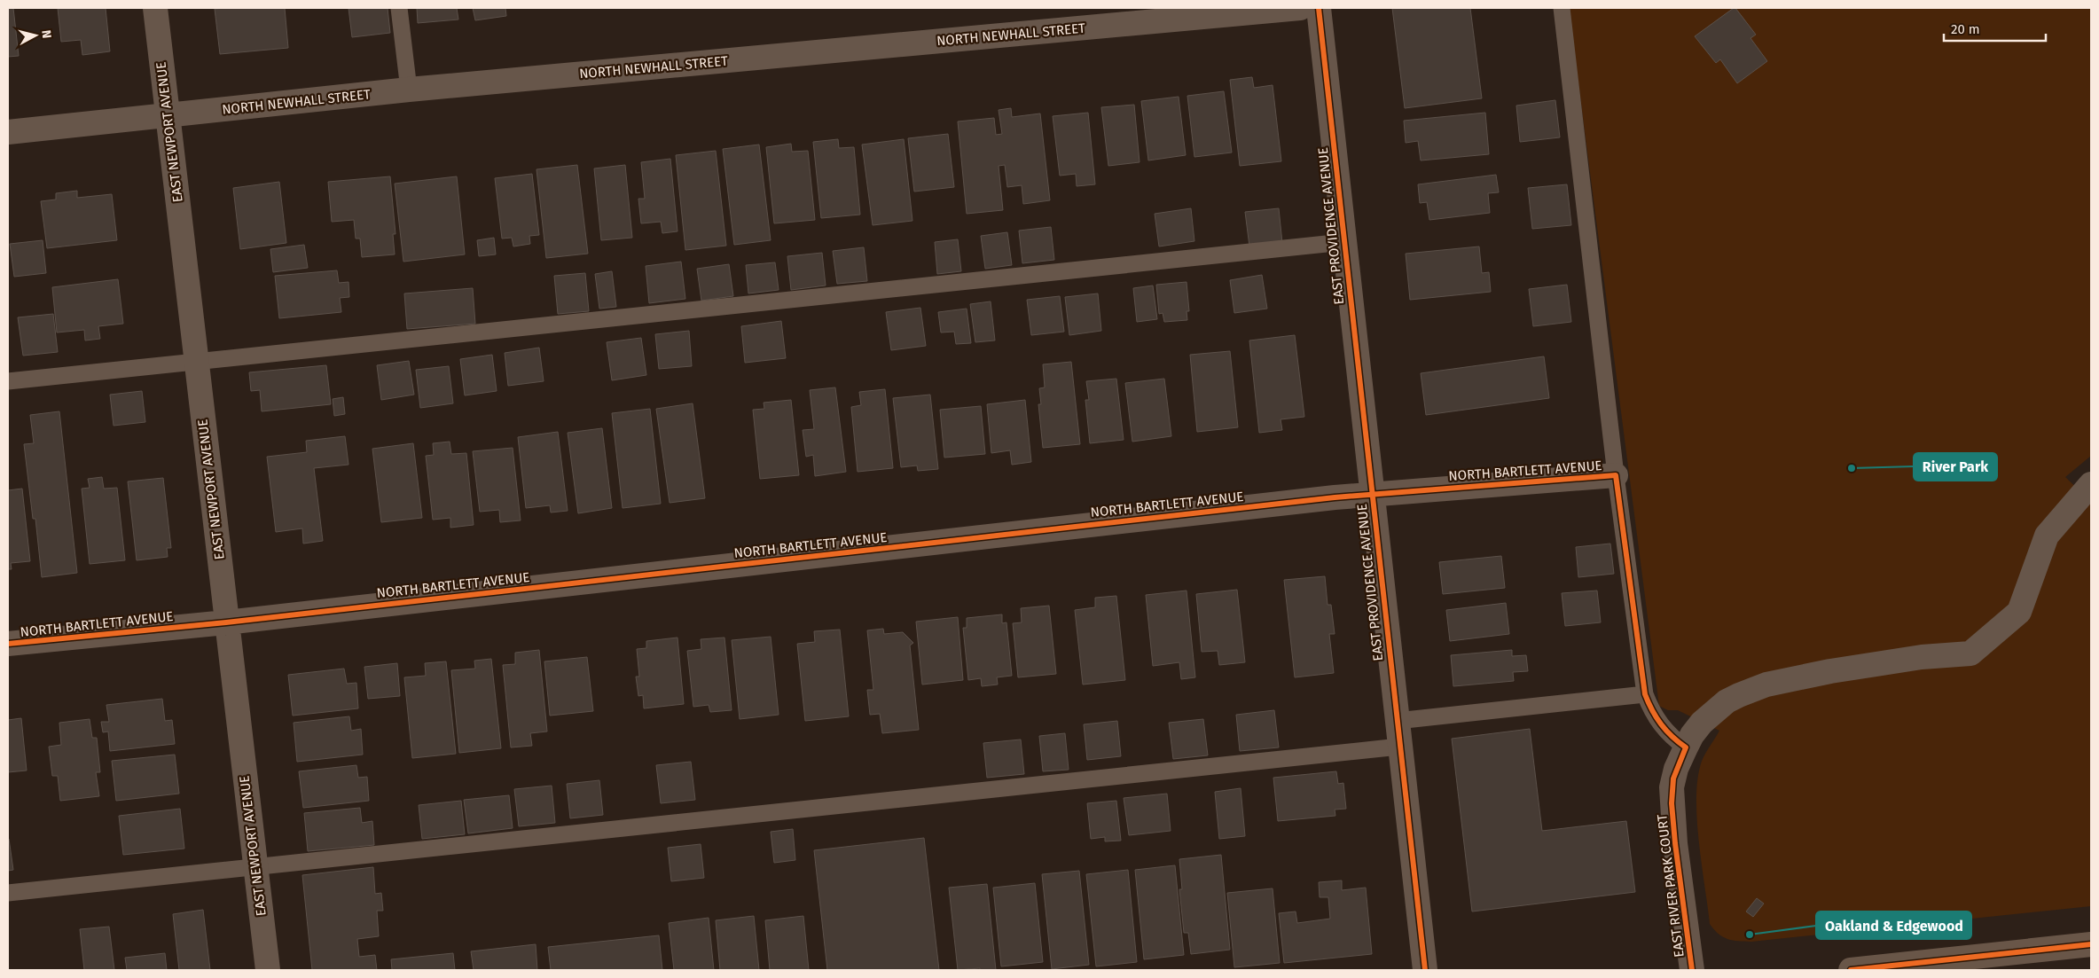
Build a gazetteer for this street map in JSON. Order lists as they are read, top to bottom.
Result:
{
  "streets": {
    "street": [
      "NORTH NEWHALL STREET",
      "EAST NEWPORT AVENUE",
      "EAST PROVIDENCE AVENUE",
      "NORTH BARTLETT AVENUE",
      "EAST RIVER PARK COURT"
    ]
  },
  "crossings": [
    ["NORTH NEWHALL STREET", "EAST NEWPORT AVENUE"],
    ["EAST NEWPORT AVENUE", "NORTH BARTLETT AVENUE"],
    ["EAST PROVIDENCE AVENUE", "NORTH BARTLETT AVENUE"]
  ],
  "places": ["River Park", "Oakland & Edgewood"],
  "scale_bar": "20 m",
  "north": "right"
}
